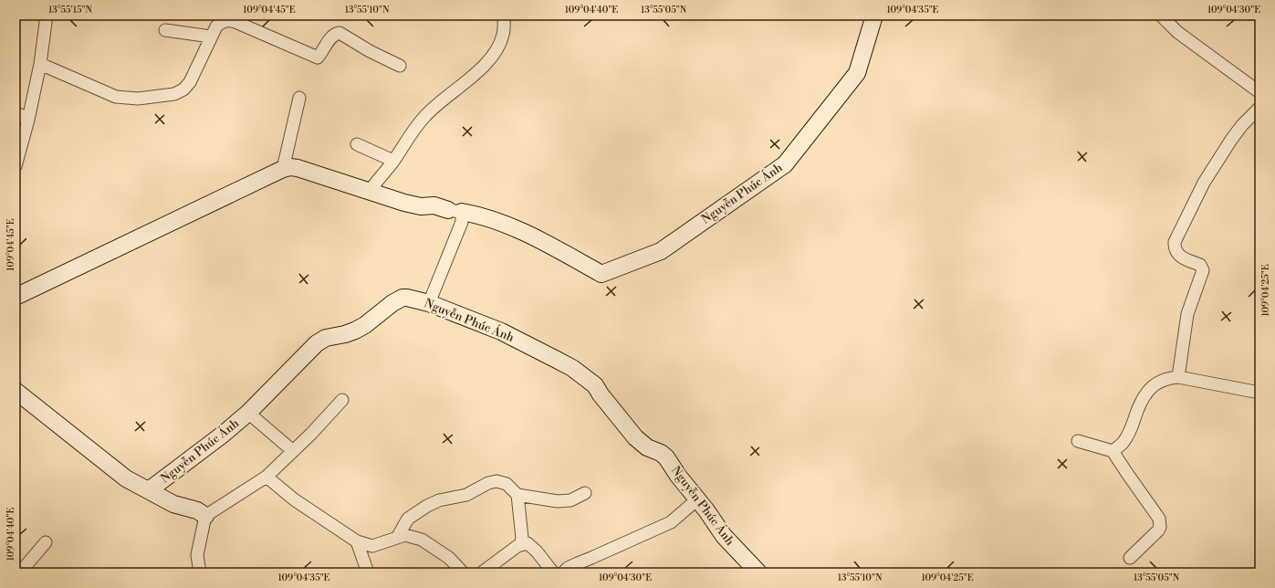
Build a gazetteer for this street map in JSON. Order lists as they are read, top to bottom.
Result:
{
  "streets": {
    "street": ["Nguyễn Phúc Ánh"]
  },
  "coordinates": [
    "13°55'15\"N",
    "109°04'45\"E",
    "13°55'10\"N",
    "109°04'40\"E",
    "13°55'05\"N",
    "109°04'35\"E",
    "109°04'30\"E",
    "109°04'25\"E"
  ]
}
